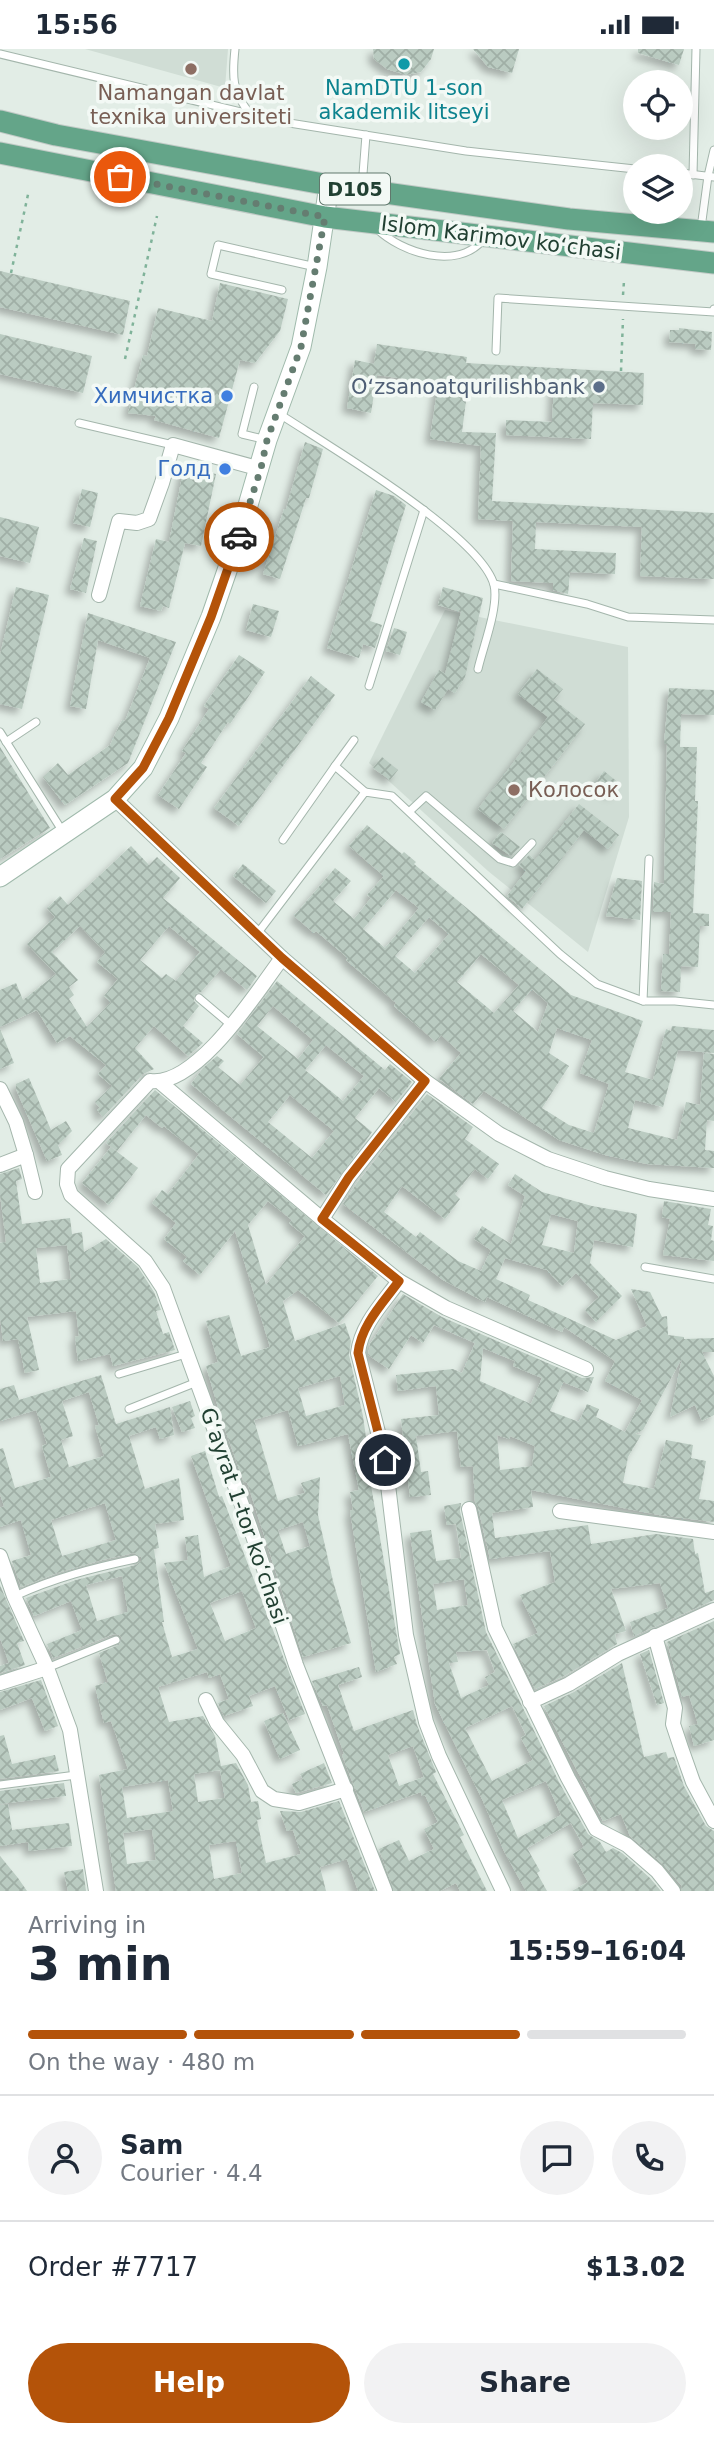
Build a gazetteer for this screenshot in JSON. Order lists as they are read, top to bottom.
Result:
{
  "streets": {
    "main road": ["D105", "Islom Karimov koʻchasi"],
    "street": ["Gʻayrat 1-tor koʻchasi"]
  },
  "places": [
    "NamDTU 1-son akademik litseyi",
    "Namangan davlat texnika universiteti",
    "Oʻzsanoatqurilishbank",
    "Химчистка",
    "Голд",
    "Колосок"
  ],
  "page": {
    "status": "15:56",
    "heading": ["3 min", "Arriving in", "15:59–16:04"],
    "panel": [
      "Sam",
      "Courier · 4.4",
      "Order #7717",
      "$13.02"
    ],
    "bar": "On the way · 480 m",
    "buttons": ["Help", "Share"]
  }
}
